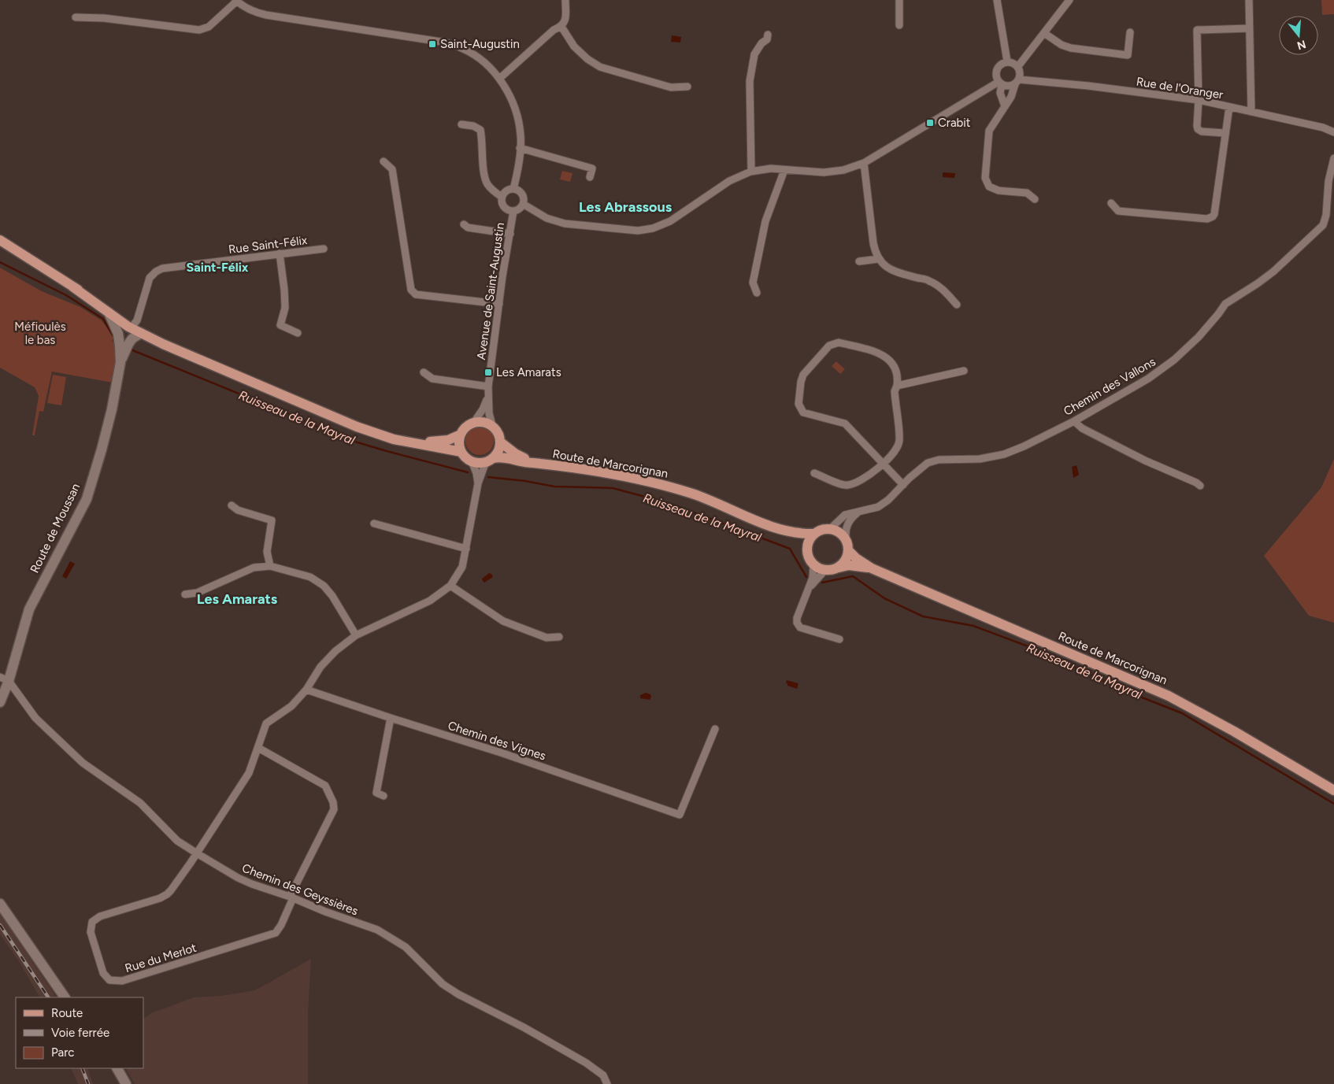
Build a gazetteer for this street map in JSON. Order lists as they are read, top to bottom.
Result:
{
  "streets": {
    "main road": ["Route de Marcorignan"],
    "street": [
      "Rue de l'Oranger",
      "Rue Saint-Félix",
      "Avenue de Saint-Augustin",
      "Chemin des Vallons",
      "Route de Moussan",
      "Chemin des Vignes",
      "Chemin des Geyssières",
      "Rue du Merlot"
    ]
  },
  "crossings": [
    ["Chemin des Vallons", "Route de Marcorignan"],
    ["Route de Moussan", "Chemin des Geyssières"],
    ["Chemin des Geyssières", "Rue du Merlot"]
  ],
  "districts": ["Les Abrassous", "Saint-Félix", "Les Amarats"],
  "water": ["Ruisseau de la Mayral"],
  "parks": ["Méfioulès le bas"],
  "places": {
    "transit": ["Saint-Augustin", "Crabit", "Les Amarats"]
  },
  "legend": ["Route", "Voie ferrée", "Parc"],
  "north": "bottom"
}
